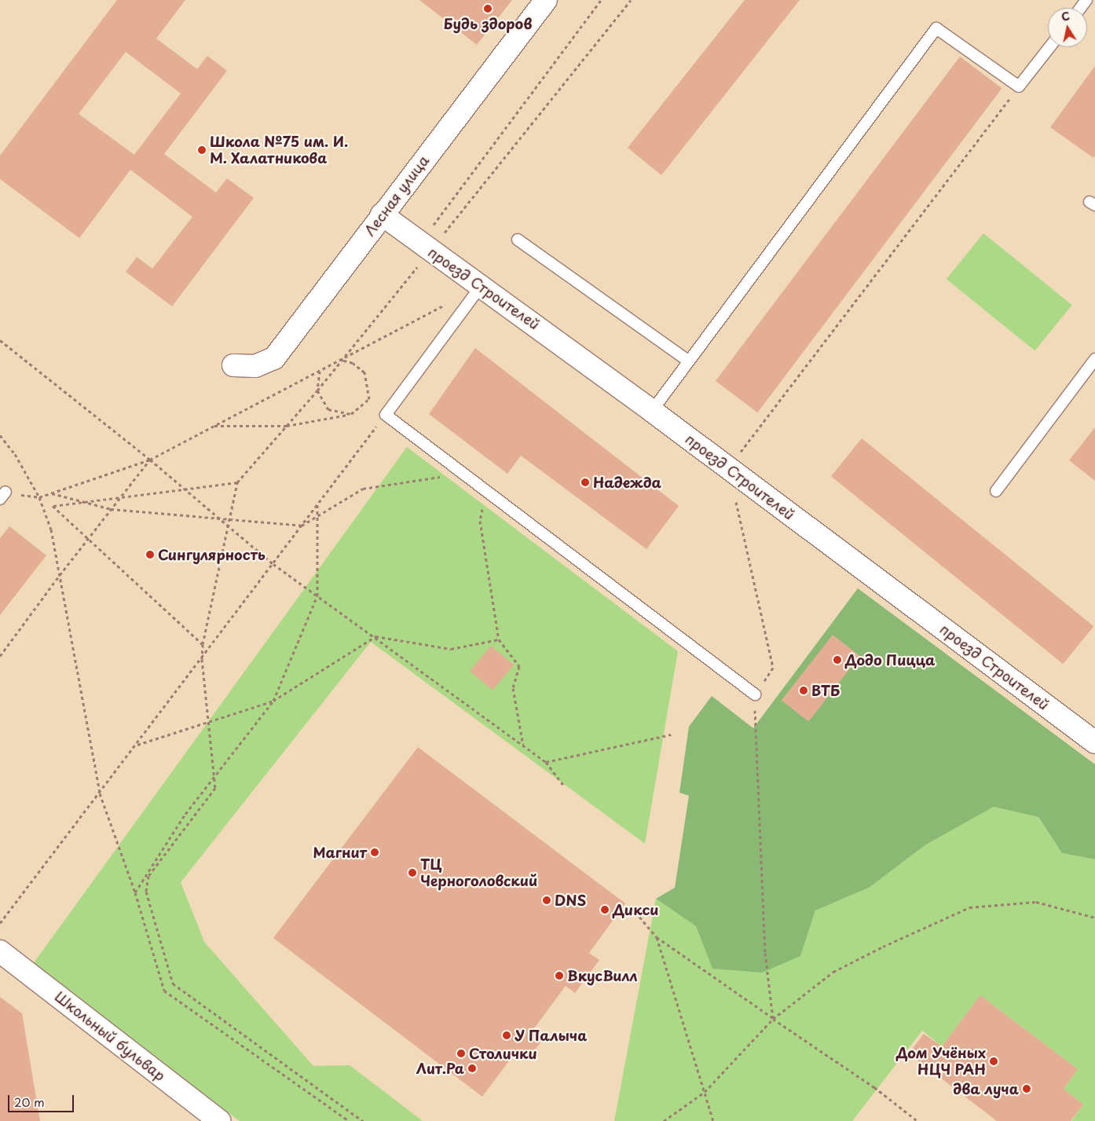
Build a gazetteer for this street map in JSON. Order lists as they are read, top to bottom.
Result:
{
  "streets": {
    "street": ["Лесная улица", "проезд Строителей", "Школьный бульвар"]
  },
  "crossings": [
    ["Лесная улица", "проезд Строителей"]
  ],
  "places": [
    "Будь здоров",
    "Школа №75 им. И. М. Халатникова",
    "Надежда",
    "Сингулярность",
    "Додо Пицца",
    "ВТБ",
    "Магнит",
    "ТЦ Черноголовский",
    "DNS",
    "Дикси",
    "ВкусВилл",
    "У Палыча",
    "Столички",
    "Дом Учёных НЦЧ РАН",
    "Лит.Ра",
    "два луча"
  ],
  "scale_bar": "20 m",
  "north": "top"
}
